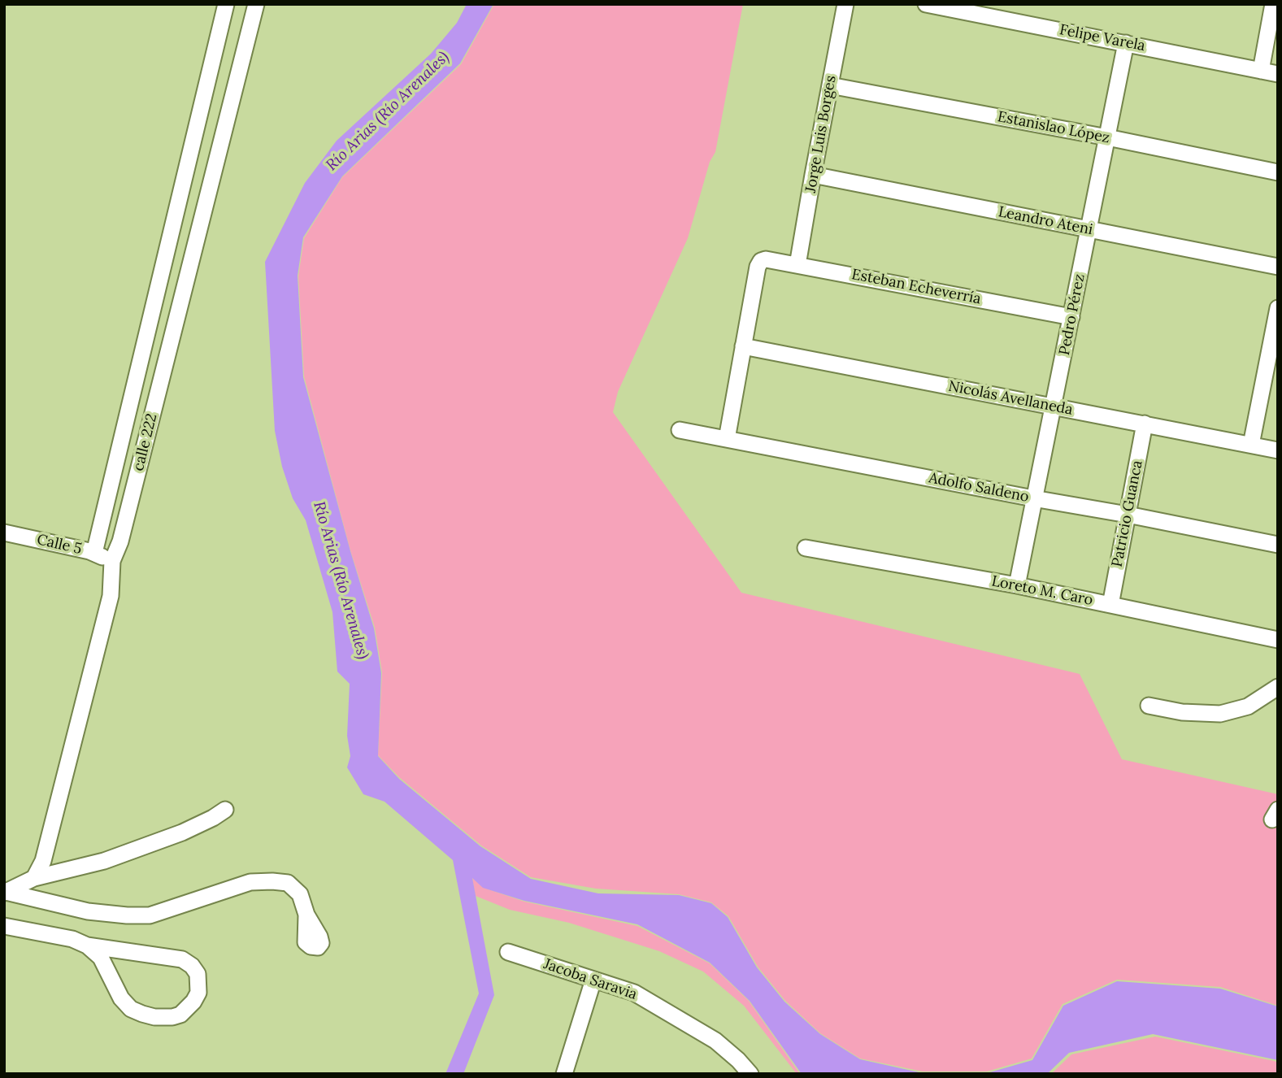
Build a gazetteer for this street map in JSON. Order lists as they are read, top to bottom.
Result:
{
  "streets": {
    "street": [
      "Felipe Varela",
      "Estanislao López",
      "Jorge Luis Borges",
      "Leandro Ateni",
      "Esteban Echeverría",
      "Pedro Pérez",
      "Nicolás Avellaneda",
      "calle 222",
      "Adolfo Saldeno",
      "Patricio Guanca",
      "Calle 5",
      "Loreto M. Caro",
      "Jacoba Saravia"
    ]
  },
  "crossings": [
    ["Felipe Varela", "Pedro Pérez"],
    ["Estanislao López", "Jorge Luis Borges"],
    ["Estanislao López", "Pedro Pérez"],
    ["Jorge Luis Borges", "Leandro Ateni"],
    ["Jorge Luis Borges", "Esteban Echeverría"],
    ["Leandro Ateni", "Pedro Pérez"],
    ["Esteban Echeverría", "Pedro Pérez"],
    ["Esteban Echeverría", "Nicolás Avellaneda"],
    ["Pedro Pérez", "Nicolás Avellaneda"],
    ["Pedro Pérez", "Adolfo Saldeno"],
    ["Pedro Pérez", "Loreto M. Caro"],
    ["Nicolás Avellaneda", "Patricio Guanca"],
    ["calle 222", "Calle 5"],
    ["Adolfo Saldeno", "Patricio Guanca"],
    ["Patricio Guanca", "Loreto M. Caro"]
  ],
  "water": ["Río Arias (Río Arenales)"]
}
